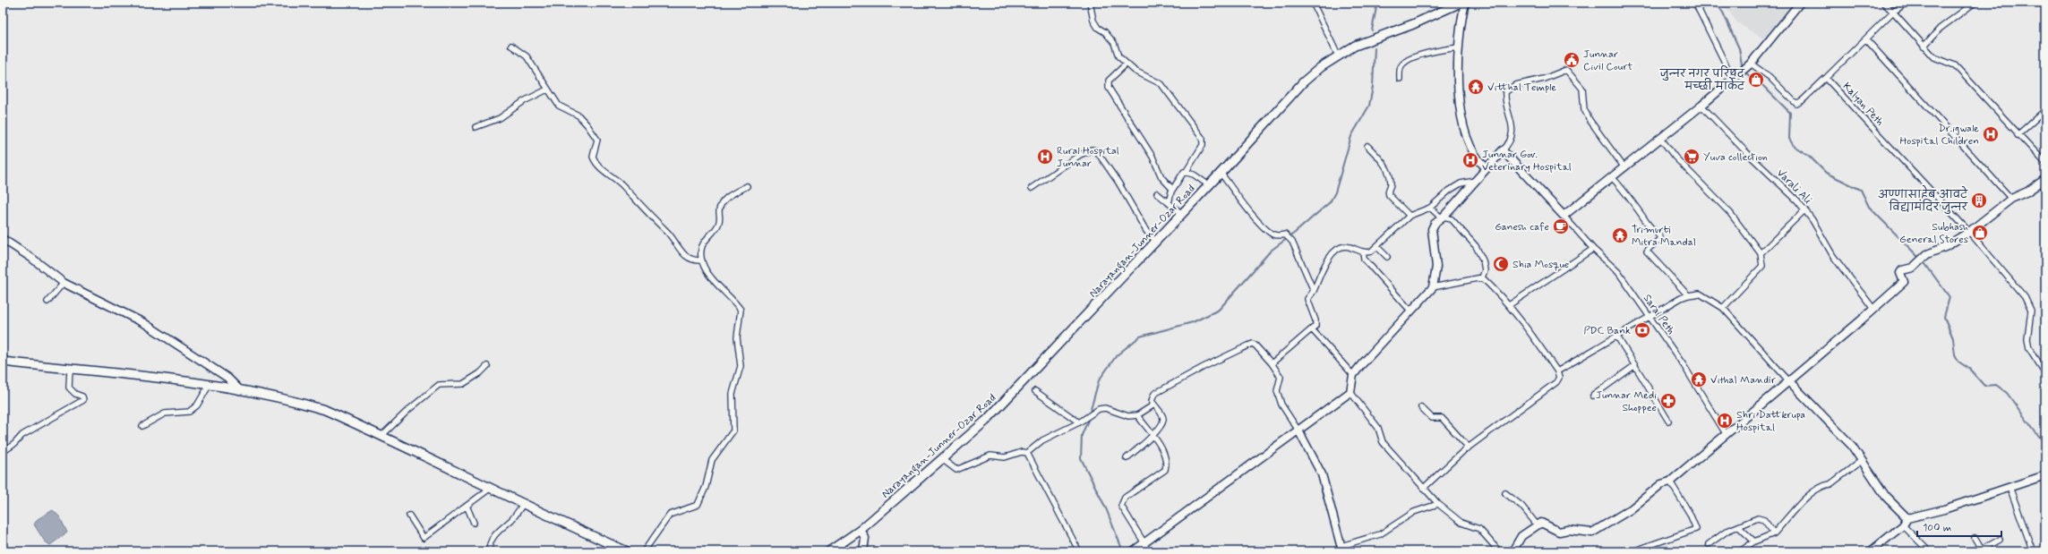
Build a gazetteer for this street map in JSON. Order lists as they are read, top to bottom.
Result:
{
  "streets": {
    "main road": ["Narayangan-Junner-Ozar Road"],
    "street": ["Kalyan Peth", "Varali Ali", "Sarai Peth"]
  },
  "places": {
    "public building": ["Junnar Civil Court"],
    "shop": ["जुन्नर नगर परिषद मच्छी मार्केट", "Subhash General Stores"],
    "temple": ["Vitthal Temple", "Trimurti Mitra Mandal", "Vithal Mandir"],
    "hospital": [
      "Dr.igwale Hospital Children",
      "Rural Hospital Junnar",
      "Junnar Gov. Veterinary Hospital",
      "Shri Dattkrupa Hospital"
    ],
    "supermarket": ["Yuva collection"],
    "building": ["अण्णासाहेब आवटे विद्यामंदिर जुन्नर"],
    "cafe": ["Ganesh cafe"],
    "mosque": ["Shia Mosque"],
    "bank": ["PDC Bank"],
    "pharmacy": ["Junnar Medi Shoppee"]
  },
  "scale_bar": "100 m"
}
